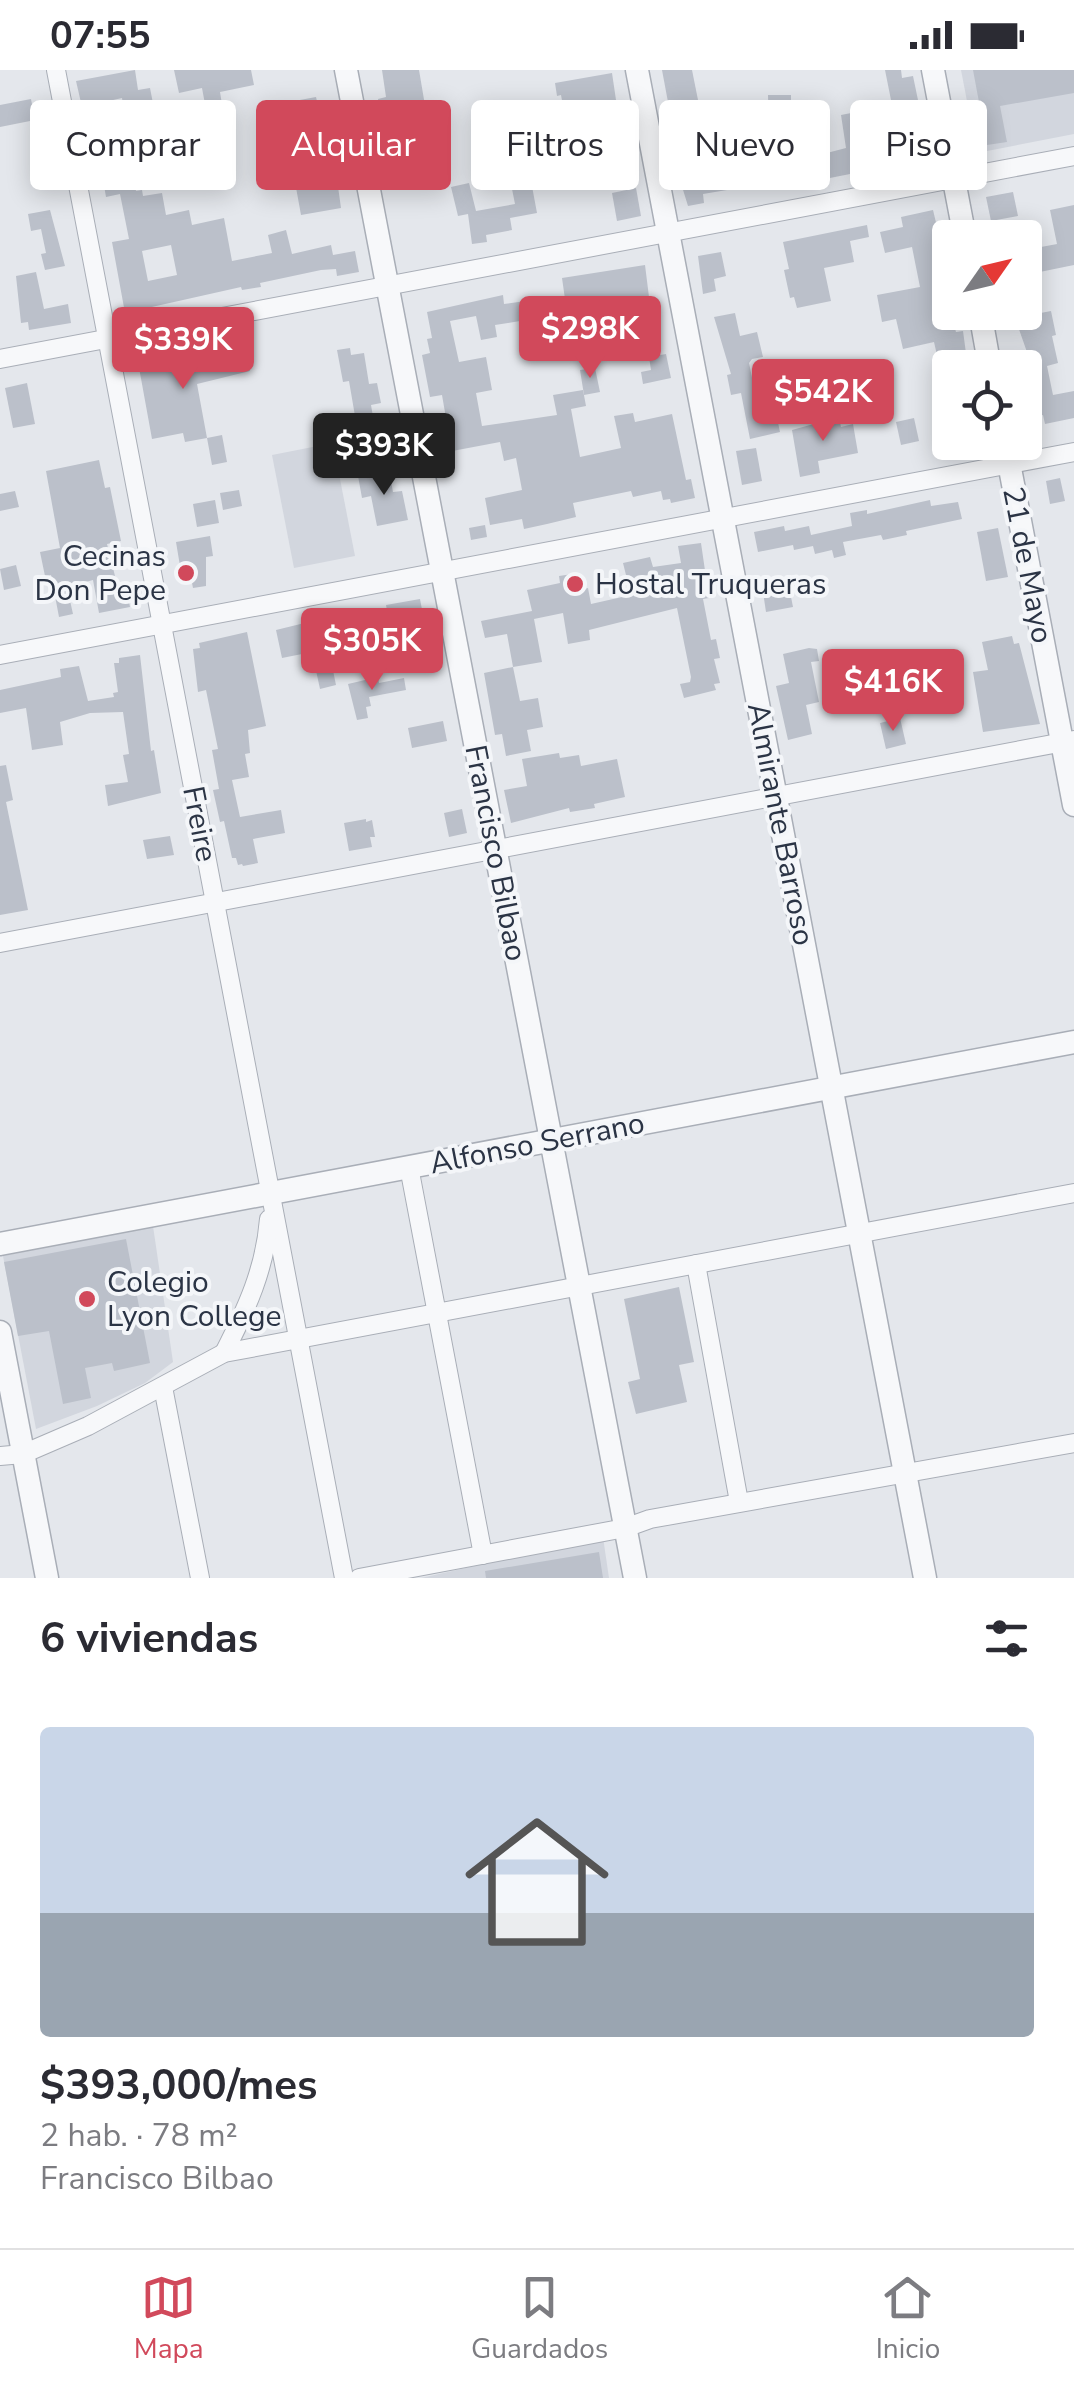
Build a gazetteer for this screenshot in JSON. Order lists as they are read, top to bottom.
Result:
{
  "streets": {
    "street": [
      "21 de Mayo",
      "Freire",
      "Almirante Barroso",
      "Francisco Bilbao",
      "Alfonso Serrano"
    ]
  },
  "crossings": [
    ["Freire", "Alfonso Serrano"],
    ["Almirante Barroso", "Alfonso Serrano"],
    ["Francisco Bilbao", "Alfonso Serrano"]
  ],
  "places": ["Cecinas Don Pepe", "Hostal Truqueras", "Colegio Lyon College"],
  "north": "top right",
  "page": {
    "status": "07:55",
    "chip": [
      "Comprar",
      "Alquilar",
      "Filtros",
      "Nuevo",
      "Piso"
    ],
    "price": [
      "$298K",
      "$339K",
      "$542K",
      "$393K",
      "$305K",
      "$416K"
    ],
    "heading": "6 viviendas",
    "list": [
      {
        "name": "$393,000/mes",
        "note": "2 hab. · 78 m² · Francisco Bilbao"
      }
    ],
    "tabs": ["Mapa", "Guardados", "Inicio"]
  }
}
